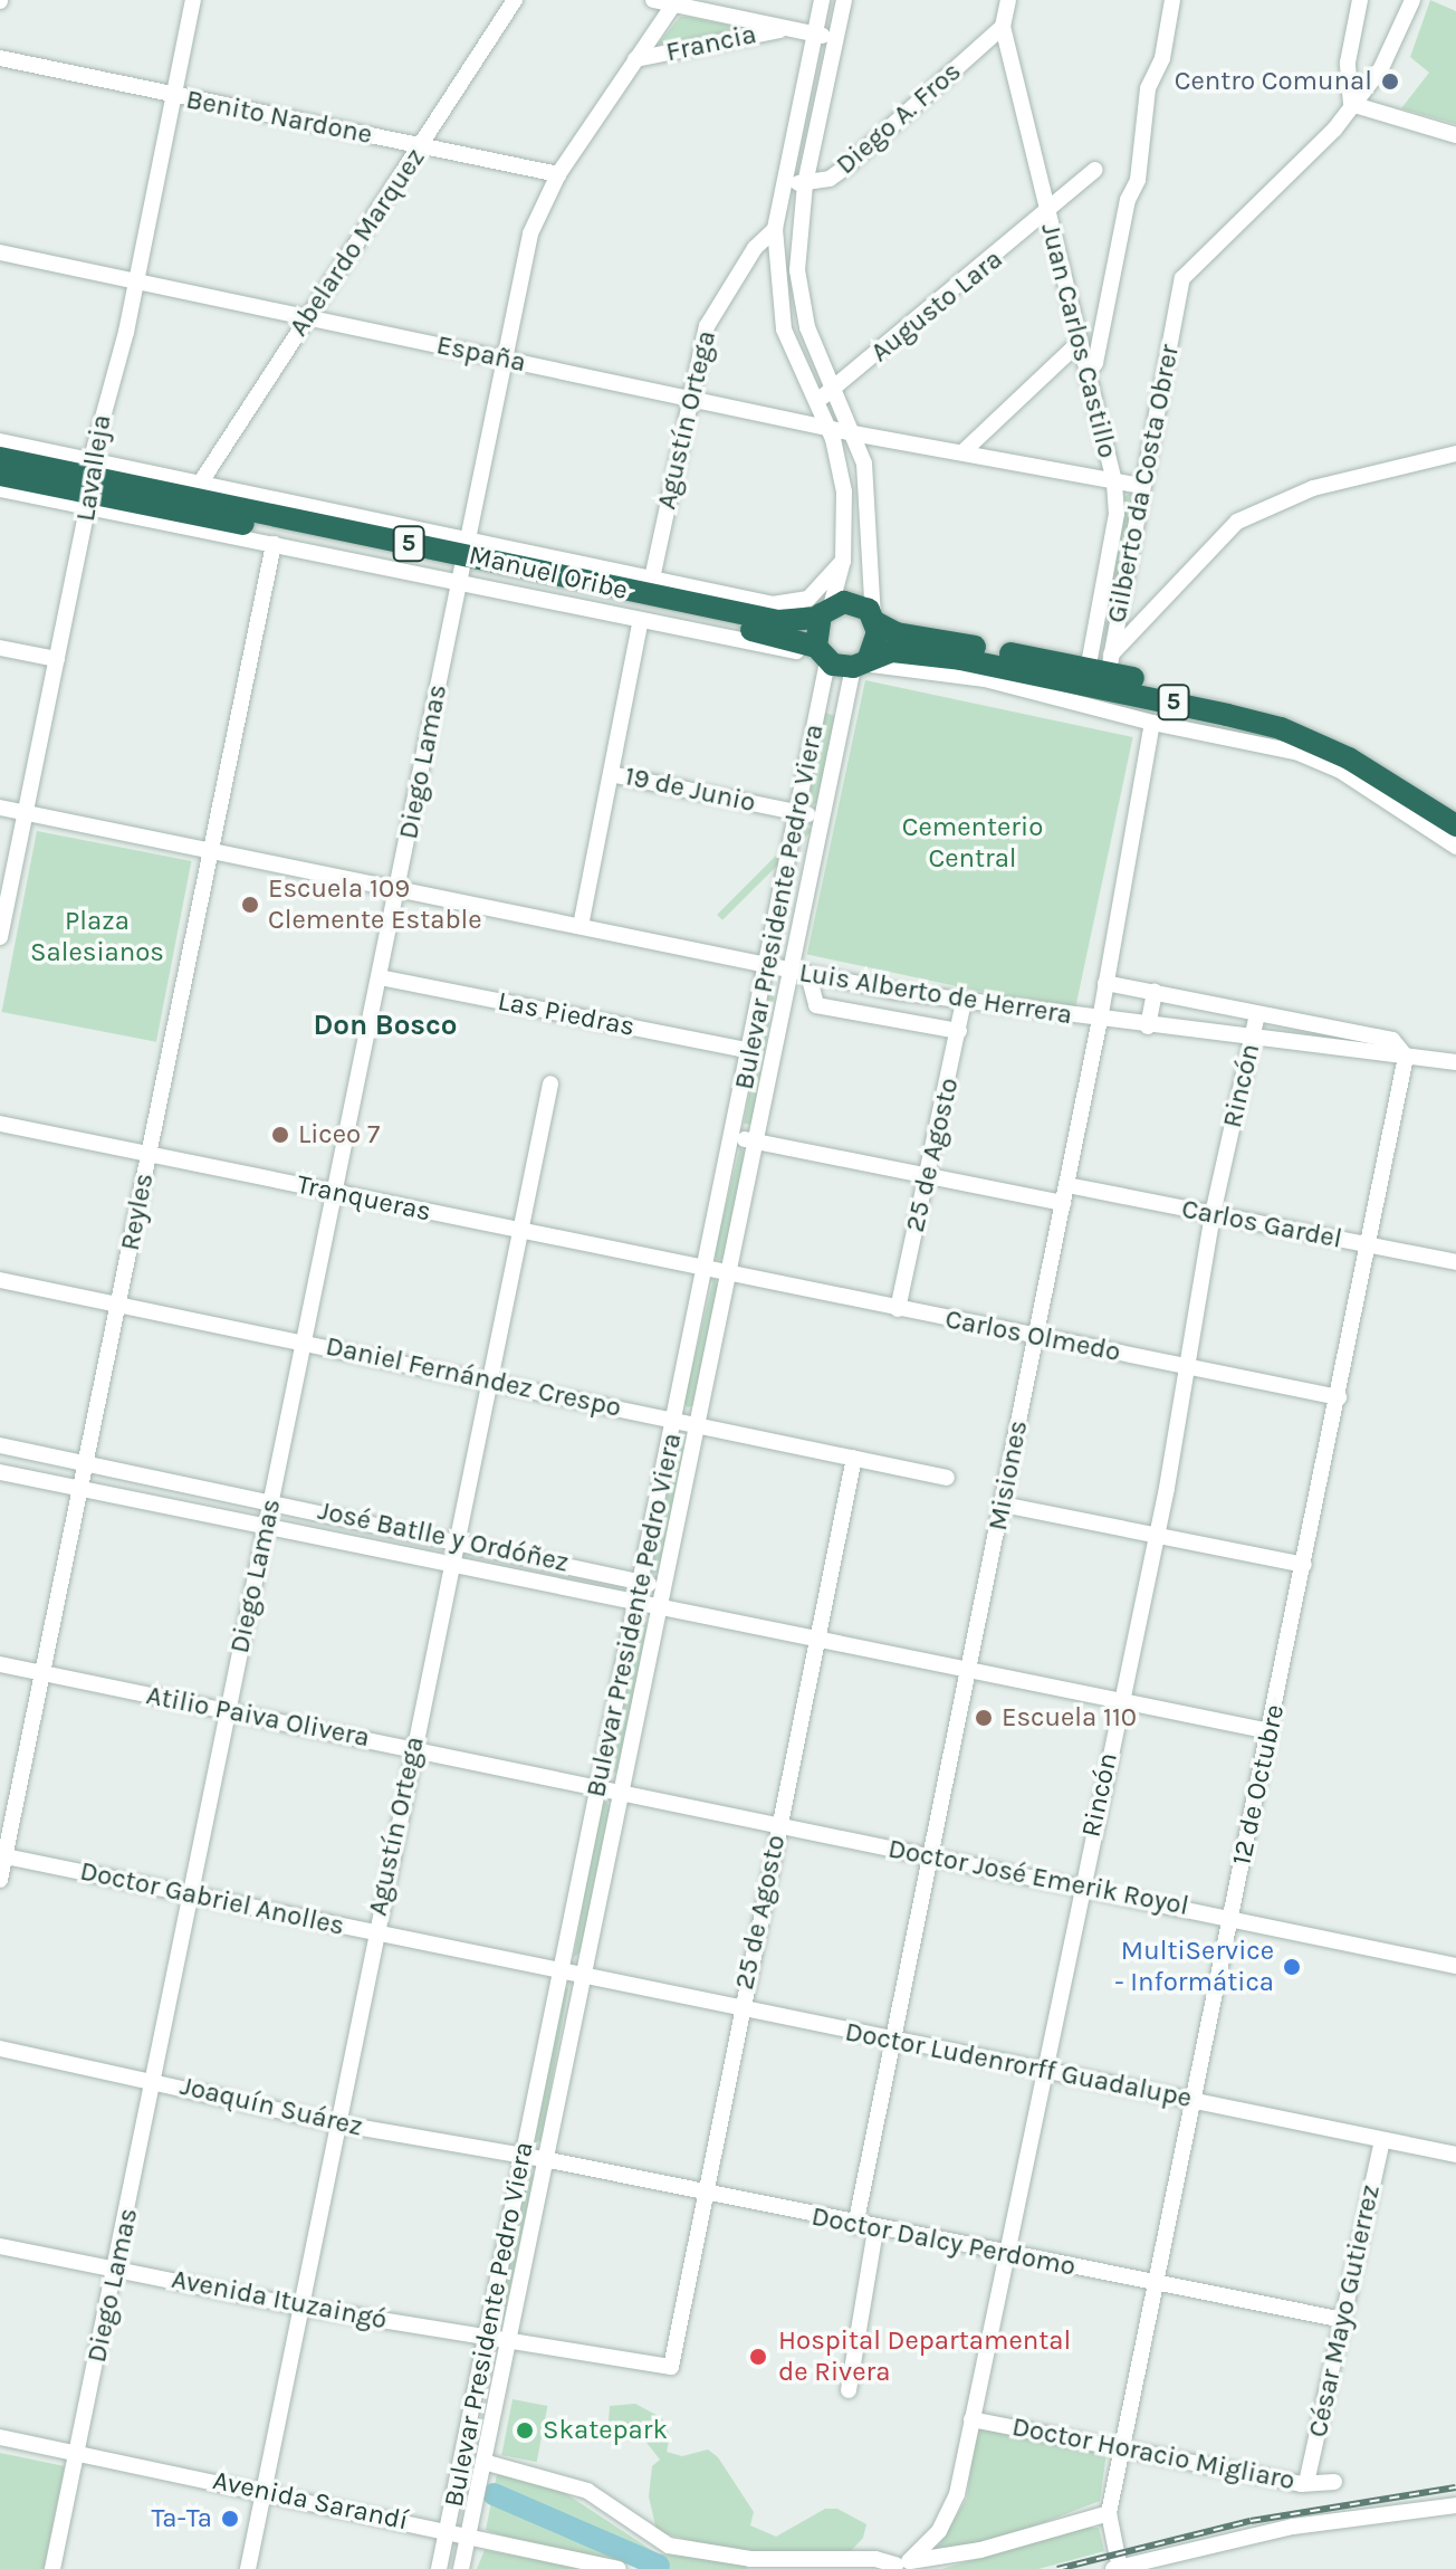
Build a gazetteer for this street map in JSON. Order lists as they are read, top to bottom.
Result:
{
  "streets": {
    "highway": ["5", "Manuel Oribe"],
    "street": [
      "Francia",
      "Benito Nardone",
      "Diego A. Fros",
      "Abelardo Marquez",
      "Augusto Lara",
      "Juan Carlos Castillo",
      "España",
      "Agustín Ortega",
      "Lavalleja",
      "Gilberto da Costa Obrer",
      "Diego Lamas",
      "19 de Junio",
      "Bulevar Presidente Pedro Viera",
      "Luis Alberto de Herrera",
      "Las Piedras",
      "Rincón",
      "25 de Agosto",
      "Tranqueras",
      "Reyles",
      "Carlos Gardel",
      "Carlos Olmedo",
      "Daniel Fernández Crespo",
      "Misiones",
      "José Batlle y Ordóñez",
      "Atilio Paiva Olivera",
      "12 de Octubre",
      "Doctor José Emerik Royol",
      "Doctor Gabriel Anolles",
      "Doctor Ludenrorff Guadalupe",
      "Joaquín Suárez",
      "Doctor Dalcy Perdomo",
      "Avenida Ituzaingó",
      "César Mayo Gutierrez",
      "Doctor Horacio Migliaro",
      "Avenida Sarandí"
    ]
  },
  "crossings": [
    ["Francia", "Diego Lamas"],
    ["Benito Nardone", "Abelardo Marquez"],
    ["Benito Nardone", "Lavalleja"],
    ["Benito Nardone", "Diego Lamas"],
    ["Diego A. Fros", "Juan Carlos Castillo"],
    ["Abelardo Marquez", "España"],
    ["Augusto Lara", "Juan Carlos Castillo"],
    ["Juan Carlos Castillo", "España"],
    ["Juan Carlos Castillo", "Gilberto da Costa Obrer"],
    ["Juan Carlos Castillo", "Manuel Oribe"],
    ["España", "Agustín Ortega"],
    ["España", "Lavalleja"],
    ["España", "Gilberto da Costa Obrer"],
    ["España", "Diego Lamas"],
    ["Agustín Ortega", "Tranqueras"],
    ["Agustín Ortega", "Daniel Fernández Crespo"],
    ["Agustín Ortega", "José Batlle y Ordóñez"],
    ["Agustín Ortega", "Atilio Paiva Olivera"],
    ["Agustín Ortega", "Doctor Gabriel Anolles"],
    ["Agustín Ortega", "Joaquín Suárez"],
    ["Agustín Ortega", "Avenida Ituzaingó"],
    ["Agustín Ortega", "Avenida Sarandí"],
    ["Lavalleja", "Manuel Oribe"],
    ["Lavalleja", "Luis Alberto de Herrera"],
    ["Gilberto da Costa Obrer", "Manuel Oribe"],
    ["Manuel Oribe", "Diego Lamas"],
    ["Manuel Oribe", "Bulevar Presidente Pedro Viera"],
    ["Manuel Oribe", "Reyles"],
    ["Manuel Oribe", "Misiones"],
    ["Diego Lamas", "Luis Alberto de Herrera"],
    ["Diego Lamas", "Las Piedras"],
    ["Diego Lamas", "Tranqueras"],
    ["Diego Lamas", "Daniel Fernández Crespo"],
    ["Diego Lamas", "José Batlle y Ordóñez"],
    ["Diego Lamas", "Atilio Paiva Olivera"],
    ["Diego Lamas", "Doctor Gabriel Anolles"],
    ["Diego Lamas", "Joaquín Suárez"],
    ["Diego Lamas", "Avenida Ituzaingó"],
    ["Diego Lamas", "Avenida Sarandí"],
    ["19 de Junio", "Bulevar Presidente Pedro Viera"],
    ["Bulevar Presidente Pedro Viera", "Luis Alberto de Herrera"],
    ["Bulevar Presidente Pedro Viera", "Las Piedras"],
    ["Bulevar Presidente Pedro Viera", "Tranqueras"],
    ["Bulevar Presidente Pedro Viera", "Carlos Olmedo"],
    ["Bulevar Presidente Pedro Viera", "Daniel Fernández Crespo"],
    ["Bulevar Presidente Pedro Viera", "José Batlle y Ordóñez"],
    ["Bulevar Presidente Pedro Viera", "Atilio Paiva Olivera"],
    ["Bulevar Presidente Pedro Viera", "Doctor José Emerik Royol"],
    ["Bulevar Presidente Pedro Viera", "Doctor Gabriel Anolles"],
    ["Bulevar Presidente Pedro Viera", "Doctor Ludenrorff Guadalupe"],
    ["Bulevar Presidente Pedro Viera", "Joaquín Suárez"],
    ["Bulevar Presidente Pedro Viera", "Doctor Dalcy Perdomo"],
    ["Bulevar Presidente Pedro Viera", "Avenida Ituzaingó"],
    ["Bulevar Presidente Pedro Viera", "Avenida Sarandí"],
    ["Luis Alberto de Herrera", "Rincón"],
    ["Luis Alberto de Herrera", "25 de Agosto"],
    ["Luis Alberto de Herrera", "Reyles"],
    ["Luis Alberto de Herrera", "Misiones"],
    ["Luis Alberto de Herrera", "12 de Octubre"],
    ["Rincón", "Carlos Gardel"],
    ["Rincón", "Carlos Olmedo"],
    ["Rincón", "José Batlle y Ordóñez"],
    ["Rincón", "Doctor José Emerik Royol"],
    ["Rincón", "Doctor Ludenrorff Guadalupe"],
    ["Rincón", "Doctor Dalcy Perdomo"],
    ["Rincón", "Doctor Horacio Migliaro"],
    ["25 de Agosto", "Carlos Olmedo"],
    ["25 de Agosto", "Daniel Fernández Crespo"],
    ["25 de Agosto", "José Batlle y Ordóñez"],
    ["25 de Agosto", "Doctor José Emerik Royol"],
    ["25 de Agosto", "Doctor Ludenrorff Guadalupe"],
    ["25 de Agosto", "Doctor Dalcy Perdomo"],
    ["25 de Agosto", "Avenida Ituzaingó"],
    ["Tranqueras", "Reyles"],
    ["Tranqueras", "Carlos Olmedo"],
    ["Reyles", "Daniel Fernández Crespo"],
    ["Reyles", "José Batlle y Ordóñez"],
    ["Reyles", "Atilio Paiva Olivera"],
    ["Reyles", "Doctor Gabriel Anolles"],
    ["Carlos Gardel", "Misiones"],
    ["Carlos Gardel", "12 de Octubre"],
    ["Carlos Olmedo", "Misiones"],
    ["Carlos Olmedo", "12 de Octubre"],
    ["Misiones", "José Batlle y Ordóñez"],
    ["Misiones", "Doctor José Emerik Royol"],
    ["Misiones", "Doctor Ludenrorff Guadalupe"],
    ["Misiones", "Doctor Dalcy Perdomo"],
    ["José Batlle y Ordóñez", "12 de Octubre"],
    ["Atilio Paiva Olivera", "Doctor José Emerik Royol"],
    ["12 de Octubre", "Doctor José Emerik Royol"],
    ["12 de Octubre", "Doctor Ludenrorff Guadalupe"],
    ["12 de Octubre", "Doctor Dalcy Perdomo"],
    ["12 de Octubre", "Doctor Horacio Migliaro"],
    ["Doctor Gabriel Anolles", "Doctor Ludenrorff Guadalupe"],
    ["Doctor Ludenrorff Guadalupe", "César Mayo Gutierrez"],
    ["Joaquín Suárez", "Doctor Dalcy Perdomo"],
    ["Doctor Dalcy Perdomo", "César Mayo Gutierrez"],
    ["César Mayo Gutierrez", "Doctor Horacio Migliaro"]
  ],
  "districts": ["Don Bosco"],
  "parks": ["Cementerio Central", "Plaza Salesianos"],
  "places": [
    "Centro Comunal",
    "Escuela 109 Clemente Estable",
    "Liceo 7",
    "Escuela 110",
    "MultiService - Informática",
    "Hospital Departamental de Rivera",
    "Skatepark",
    "Ta-Ta"
  ]
}
